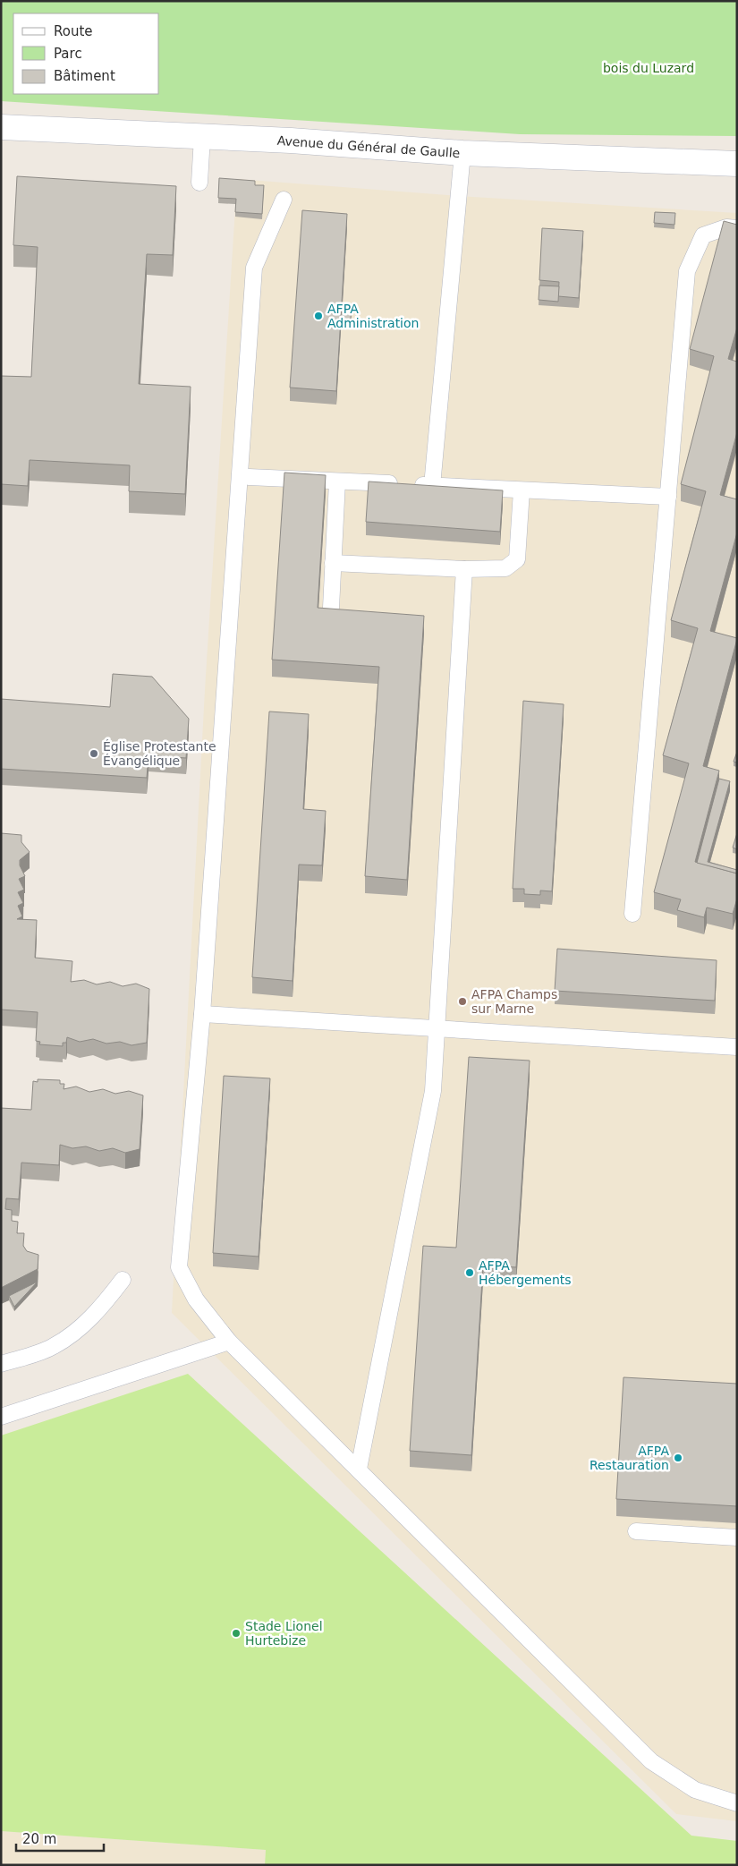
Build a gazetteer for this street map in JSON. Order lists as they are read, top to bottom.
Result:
{
  "streets": {
    "main road": ["Avenue du Général de Gaulle"]
  },
  "parks": ["bois du Luzard"],
  "places": [
    "AFPA Administration",
    "Église Protestante Évangélique",
    "AFPA Champs sur Marne",
    "AFPA Hébergements",
    "AFPA Restauration",
    "Stade Lionel Hurtebize"
  ],
  "legend": ["Route", "Parc", "Bâtiment"],
  "scale_bar": "20 m"
}
